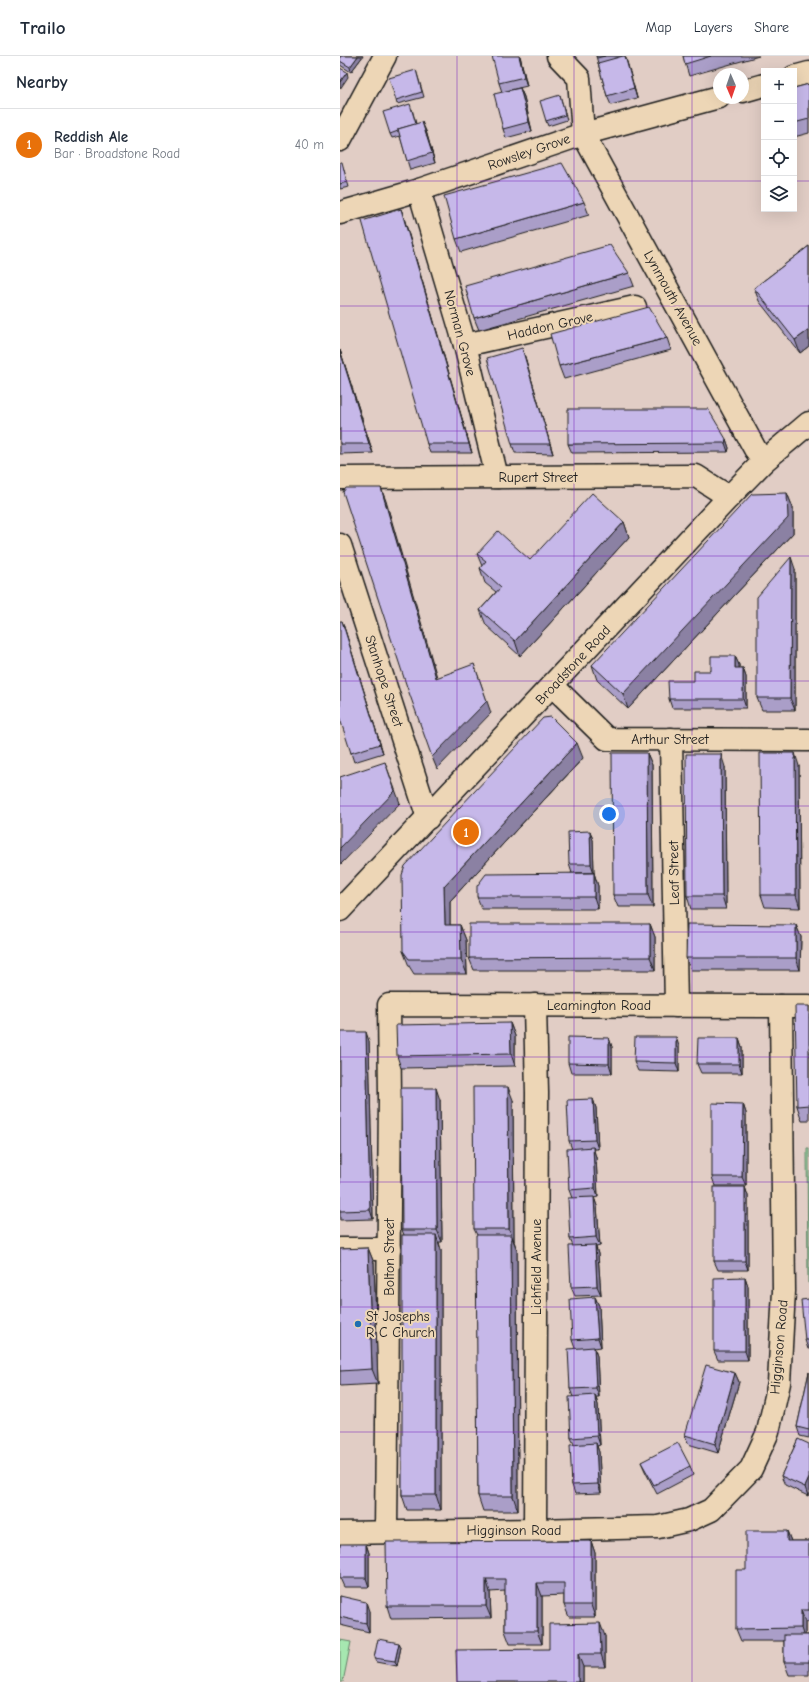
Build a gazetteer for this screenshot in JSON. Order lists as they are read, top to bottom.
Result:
{
  "streets": {
    "street": [
      "Rowsley Grove",
      "Lynmouth Avenue",
      "Haddon Grove",
      "Norman Grove",
      "Rupert Street",
      "Broadstone Road",
      "Stanhope Street",
      "Arthur Street",
      "Leaf Street",
      "Leamington Road",
      "Bolton Street",
      "Lichfield Avenue",
      "Higginson Road"
    ]
  },
  "crossings": [
    ["Rowsley Grove", "Lynmouth Avenue"],
    ["Rowsley Grove", "Norman Grove"],
    ["Lynmouth Avenue", "Broadstone Road"],
    ["Haddon Grove", "Norman Grove"],
    ["Norman Grove", "Rupert Street"],
    ["Rupert Street", "Broadstone Road"],
    ["Broadstone Road", "Stanhope Street"],
    ["Broadstone Road", "Arthur Street"],
    ["Arthur Street", "Leaf Street"],
    ["Leaf Street", "Leamington Road"],
    ["Leamington Road", "Bolton Street"],
    ["Leamington Road", "Lichfield Avenue"],
    ["Leamington Road", "Higginson Road"],
    ["Bolton Street", "Higginson Road"],
    ["Lichfield Avenue", "Higginson Road"]
  ],
  "places": ["St Josephs R C Church"],
  "north": "bottom",
  "page": {
    "header": "Trailo",
    "nav": ["Map", "Layers", "Share"],
    "heading": "Nearby",
    "map_buttons": ["+", "−"],
    "list": [
      {
        "mark": "1",
        "name": "Reddish Ale",
        "note": "Bar · Broadstone Road",
        "value": "40 m"
      }
    ],
    "pins": "1"
  }
}
